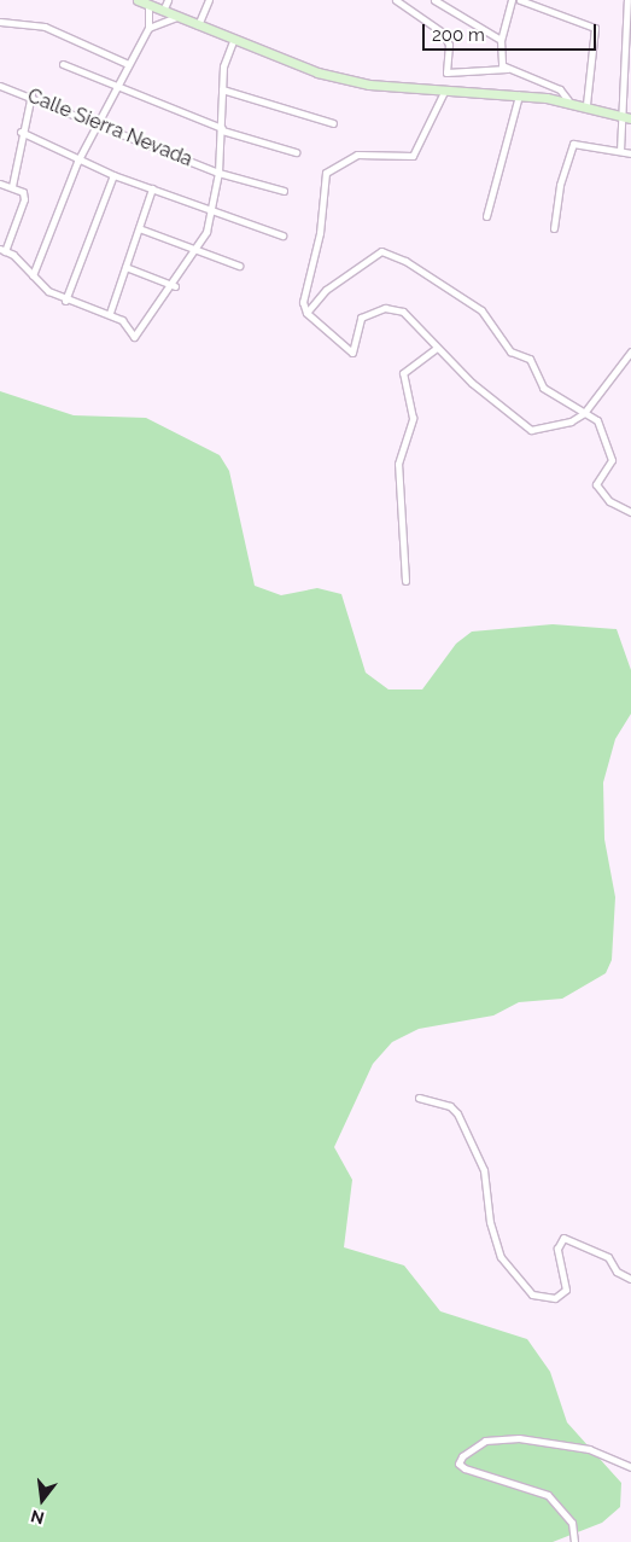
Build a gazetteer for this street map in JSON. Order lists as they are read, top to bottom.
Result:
{
  "streets": {
    "street": ["Calle Sierra Nevada"]
  },
  "scale_bar": "200 m",
  "north": "bottom"
}
